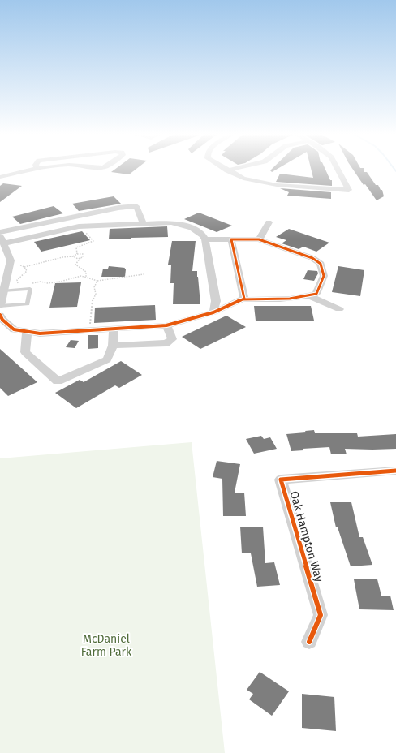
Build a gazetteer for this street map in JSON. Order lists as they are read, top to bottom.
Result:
{
  "streets": {
    "street": ["Oak Hampton Way"]
  },
  "parks": ["McDaniel Farm Park"]
}
